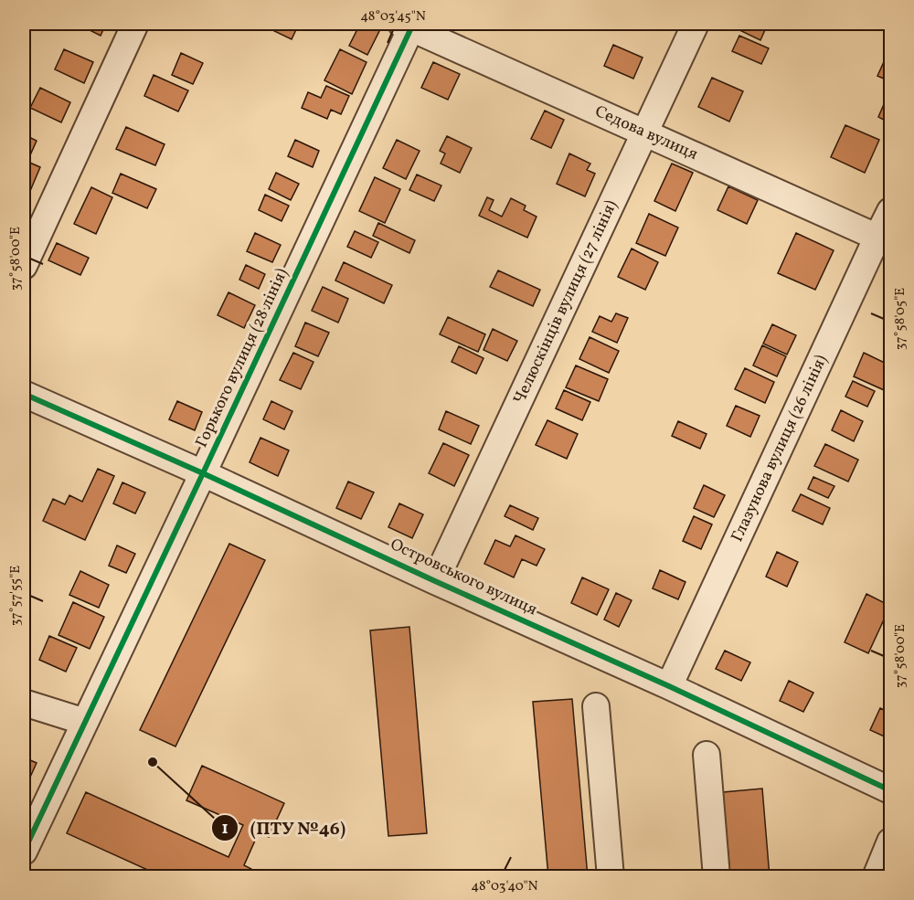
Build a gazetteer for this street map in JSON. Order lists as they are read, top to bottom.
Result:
{
  "streets": {
    "street": [
      "Седова вулиця",
      "Челюскінців вулиця (27 лiнiя)",
      "Горького вулиця (28 лiнiя)",
      "Глазунова вулиця (26 лiнiя)",
      "Островського вулиця"
    ]
  },
  "crossings": [
    ["Седова вулиця", "Челюскінців вулиця (27 лiнiя)"],
    ["Седова вулиця", "Горького вулиця (28 лiнiя)"],
    ["Седова вулиця", "Глазунова вулиця (26 лiнiя)"],
    ["Челюскінців вулиця (27 лiнiя)", "Островського вулиця"],
    ["Горького вулиця (28 лiнiя)", "Островського вулиця"],
    ["Глазунова вулиця (26 лiнiя)", "Островського вулиця"]
  ],
  "places": ["(ПТУ №46)"],
  "coordinates": [
    "48°03'45\"N",
    "37°58'00\"E",
    "37°58'05\"E",
    "37°57'55\"E",
    "48°03'40\"N"
  ]
}
